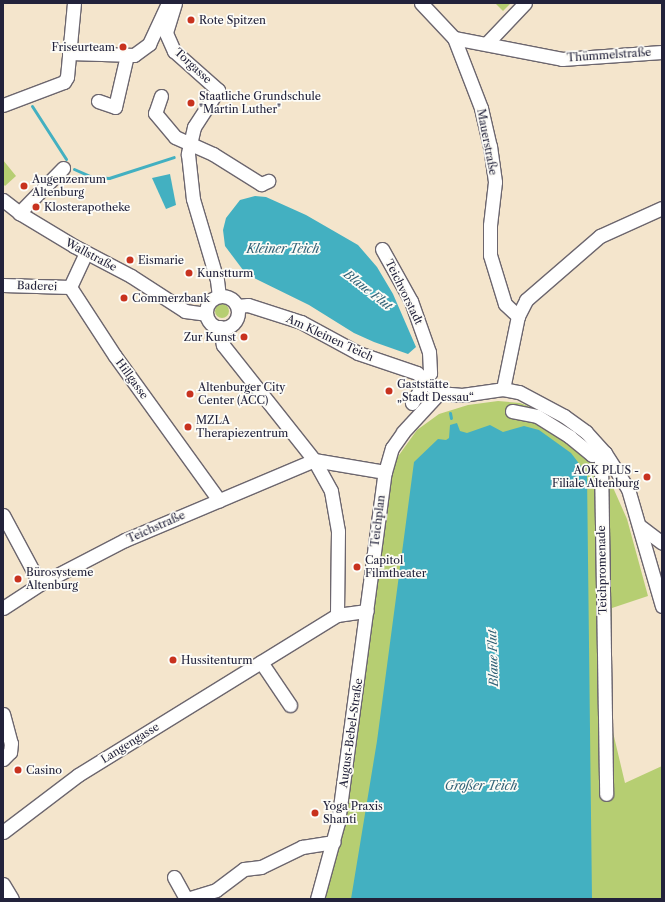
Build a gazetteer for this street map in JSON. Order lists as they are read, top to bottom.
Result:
{
  "streets": {
    "street": [
      "Thümmelstraße",
      "Torgasse",
      "Mauerstraße",
      "Wallstraße",
      "Baderei",
      "Teichvorstadt",
      "Am Kleinen Teich",
      "Hillgasse",
      "Teichplan",
      "Teichstraße",
      "Teichpromenade",
      "August-Bebel-Straße",
      "Langengasse"
    ]
  },
  "crossings": [
    ["Thümmelstraße", "Mauerstraße"],
    ["Wallstraße", "Am Kleinen Teich"],
    ["Baderei", "Hillgasse"],
    ["Teichvorstadt", "Am Kleinen Teich"],
    ["Hillgasse", "Teichstraße"],
    ["Teichplan", "August-Bebel-Straße"]
  ],
  "water": ["Kleiner Teich", "Blaue Flut", "Großer Teich"],
  "places": [
    "Rote Spitzen",
    "Friseurteam",
    "Staatliche Grundschule \"Martin Luther\"",
    "Augenzenrum Altenburg",
    "Klosterapotheke",
    "Eismarie",
    "Kunstturm",
    "Commerzbank",
    "Zur Kunst",
    "Gaststätte „Stadt Dessau“",
    "Altenburger City Center (ACC)",
    "MZLA Therapiezentrum",
    "AOK PLUS - Filiale Altenburg",
    "Capitol Filmtheater",
    "Bürosysteme Altenburg",
    "Hussitenturm",
    "Casino",
    "Yoga Praxis Shanti"
  ]
}
